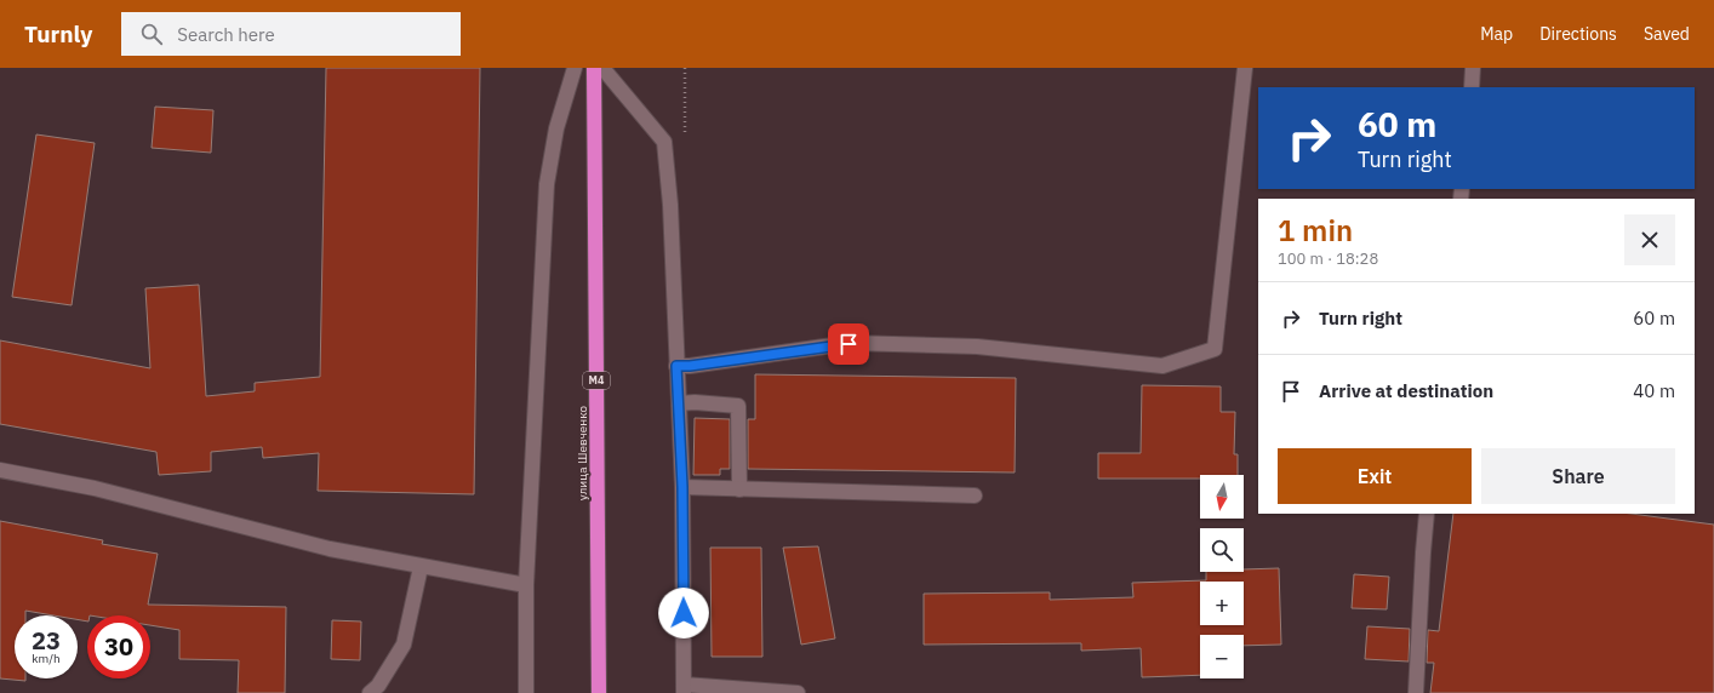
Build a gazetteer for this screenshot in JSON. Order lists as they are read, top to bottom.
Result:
{
  "streets": {
    "highway": ["M4", "улица Шевченко"]
  },
  "north": "bottom",
  "page": {
    "header": "Turnly",
    "search": "Search here",
    "nav": ["Map", "Directions", "Saved"],
    "turn": ["60 m", "Turn right"],
    "heading": ["1 min", "100 m · 18:28"],
    "list": [
      {
        "name": "Turn right",
        "value": "60 m"
      },
      {
        "name": "Arrive at destination",
        "value": "40 m"
      }
    ],
    "buttons": ["Exit", "Share"],
    "map_buttons": ["+", "−"],
    "speed": "23 km/h",
    "limit": "30"
  }
}
